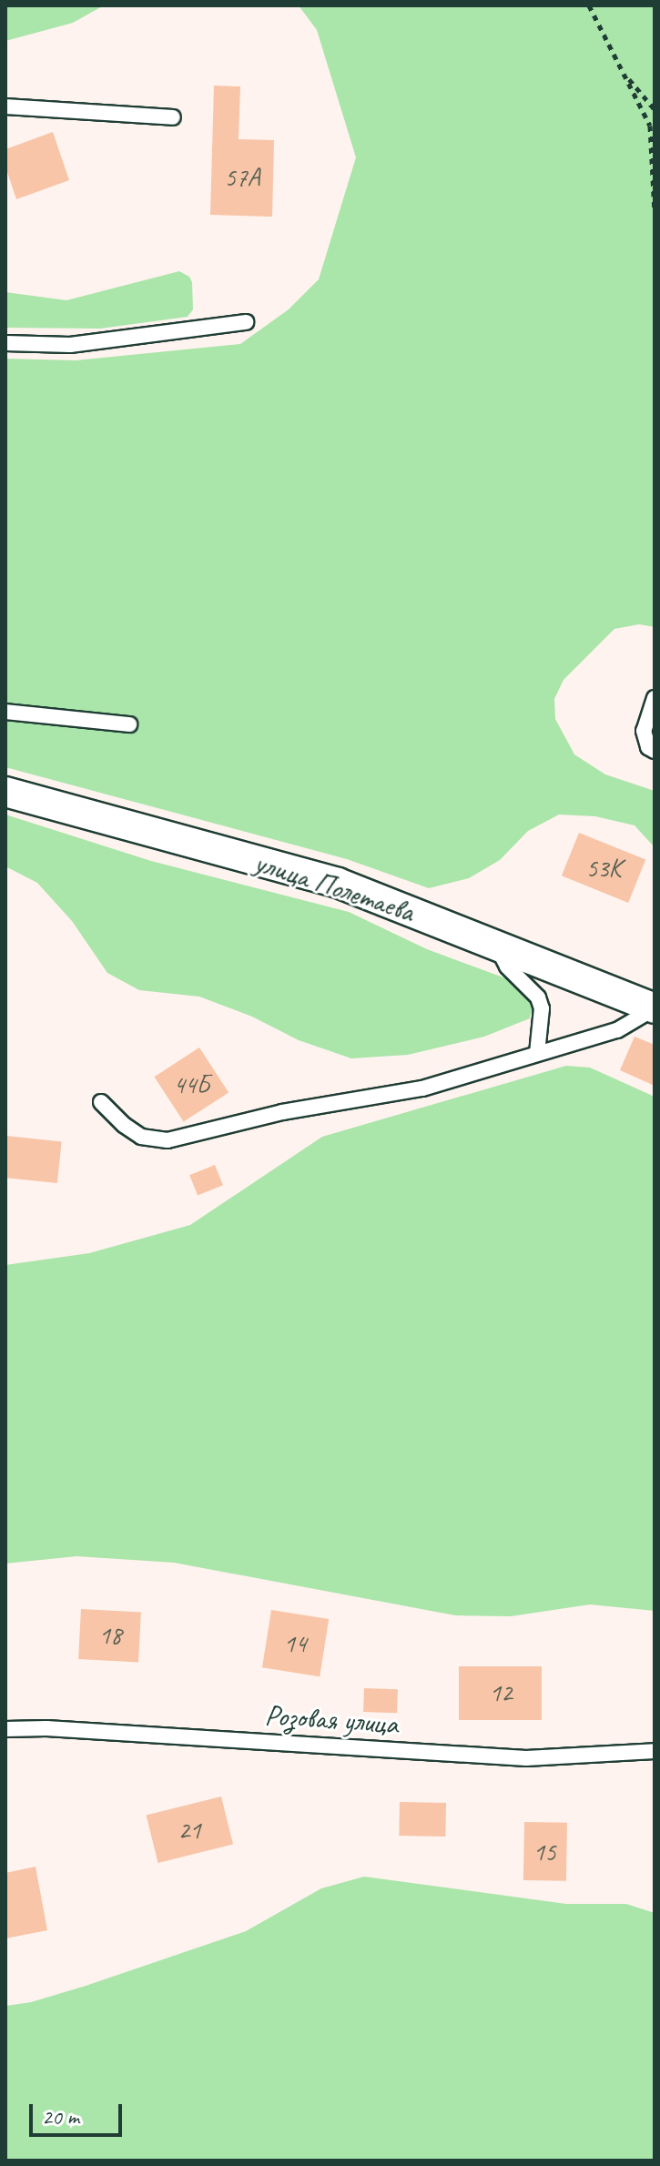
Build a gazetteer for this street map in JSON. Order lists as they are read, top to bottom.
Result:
{
  "streets": {
    "street": ["улица Полетаева"],
    "lane": ["Розовая улица"]
  },
  "house_numbers": [
    "57А",
    "53К",
    "44Б",
    "18",
    "14",
    "12",
    "21",
    "15"
  ],
  "scale_bar": "20 m"
}
